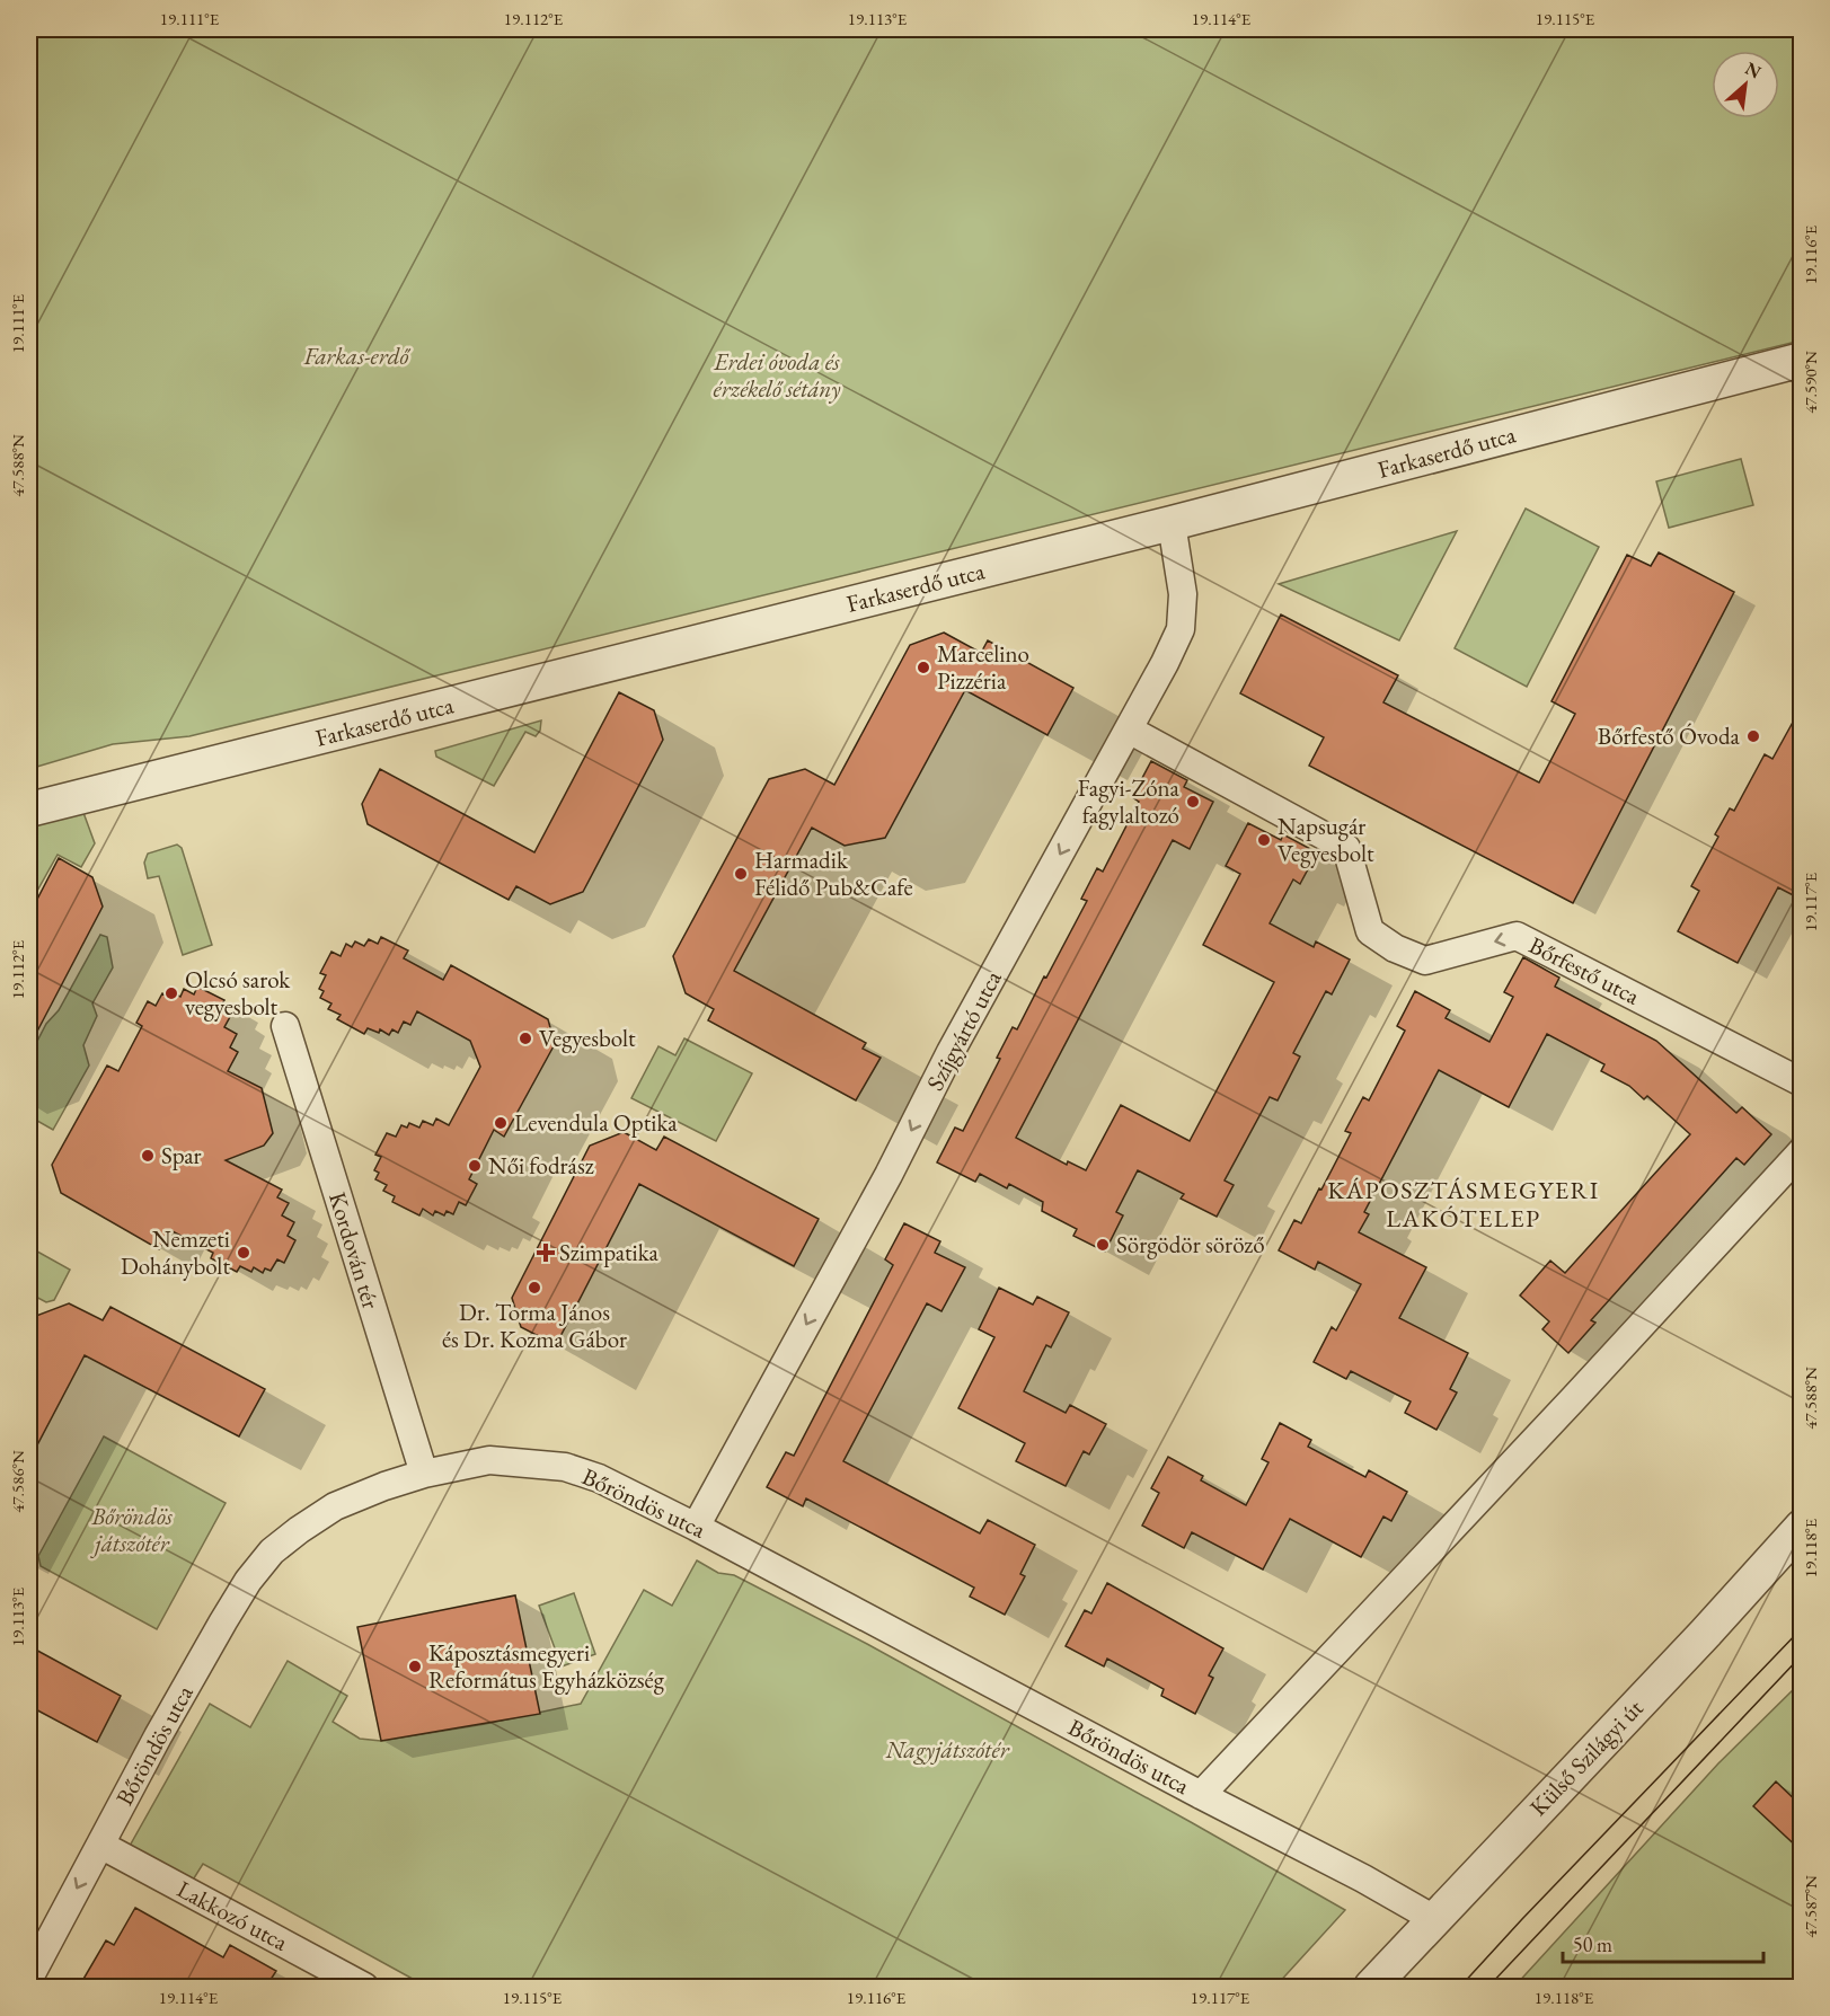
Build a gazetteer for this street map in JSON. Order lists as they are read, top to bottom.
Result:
{
  "streets": {
    "street": [
      "Farkaserdő utca",
      "Bőrfestő utca",
      "Szíjgyártó utca",
      "Kordován tér",
      "Bőröndös utca",
      "Külső Szilágyi út",
      "Lakkozó utca"
    ]
  },
  "crossings": [
    ["Farkaserdő utca", "Szíjgyártó utca"],
    ["Bőrfestő utca", "Szíjgyártó utca"],
    ["Szíjgyártó utca", "Bőröndös utca"],
    ["Kordován tér", "Bőröndös utca"],
    ["Bőröndös utca", "Külső Szilágyi út"],
    ["Bőröndös utca", "Lakkozó utca"]
  ],
  "one_way": ["Bőrfestő utca", "Szíjgyártó utca"],
  "districts": ["KÁPOSZTÁSMEGYERI LAKÓTELEP"],
  "parks": [
    "Farkas-erdő",
    "Erdei óvoda és érzékelő sétány",
    "Bőröndös játszótér",
    "Nagyjátszótér"
  ],
  "places": {
    "other": [
      "Marcelino Pizzéria",
      "Bőrfestő Óvoda",
      "Fagyi-Zóna fagylaltozó",
      "Napsugár Vegyesbolt",
      "Harmadik Félidő Pub&Cafe",
      "Olcsó sarok vegyesbolt",
      "Vegyesbolt",
      "Levendula Optika",
      "Spar",
      "Női fodrász",
      "Sörgödör söröző",
      "Nemzeti Dohánybolt",
      "Dr. Torma János és Dr. Kozma Gábor",
      "Káposztásmegyeri Református Egyházközség"
    ],
    "health": ["Szimpatika"]
  },
  "scale_bar": "50 m",
  "north": "top right",
  "coordinates": [
    "19.111°E",
    "19.112°E",
    "19.113°E",
    "19.114°E",
    "19.115°E",
    "19.116°E",
    "47.590°N",
    "47.588°N",
    "19.117°E",
    "47.586°N",
    "19.118°E",
    "47.587°N"
  ]
}
